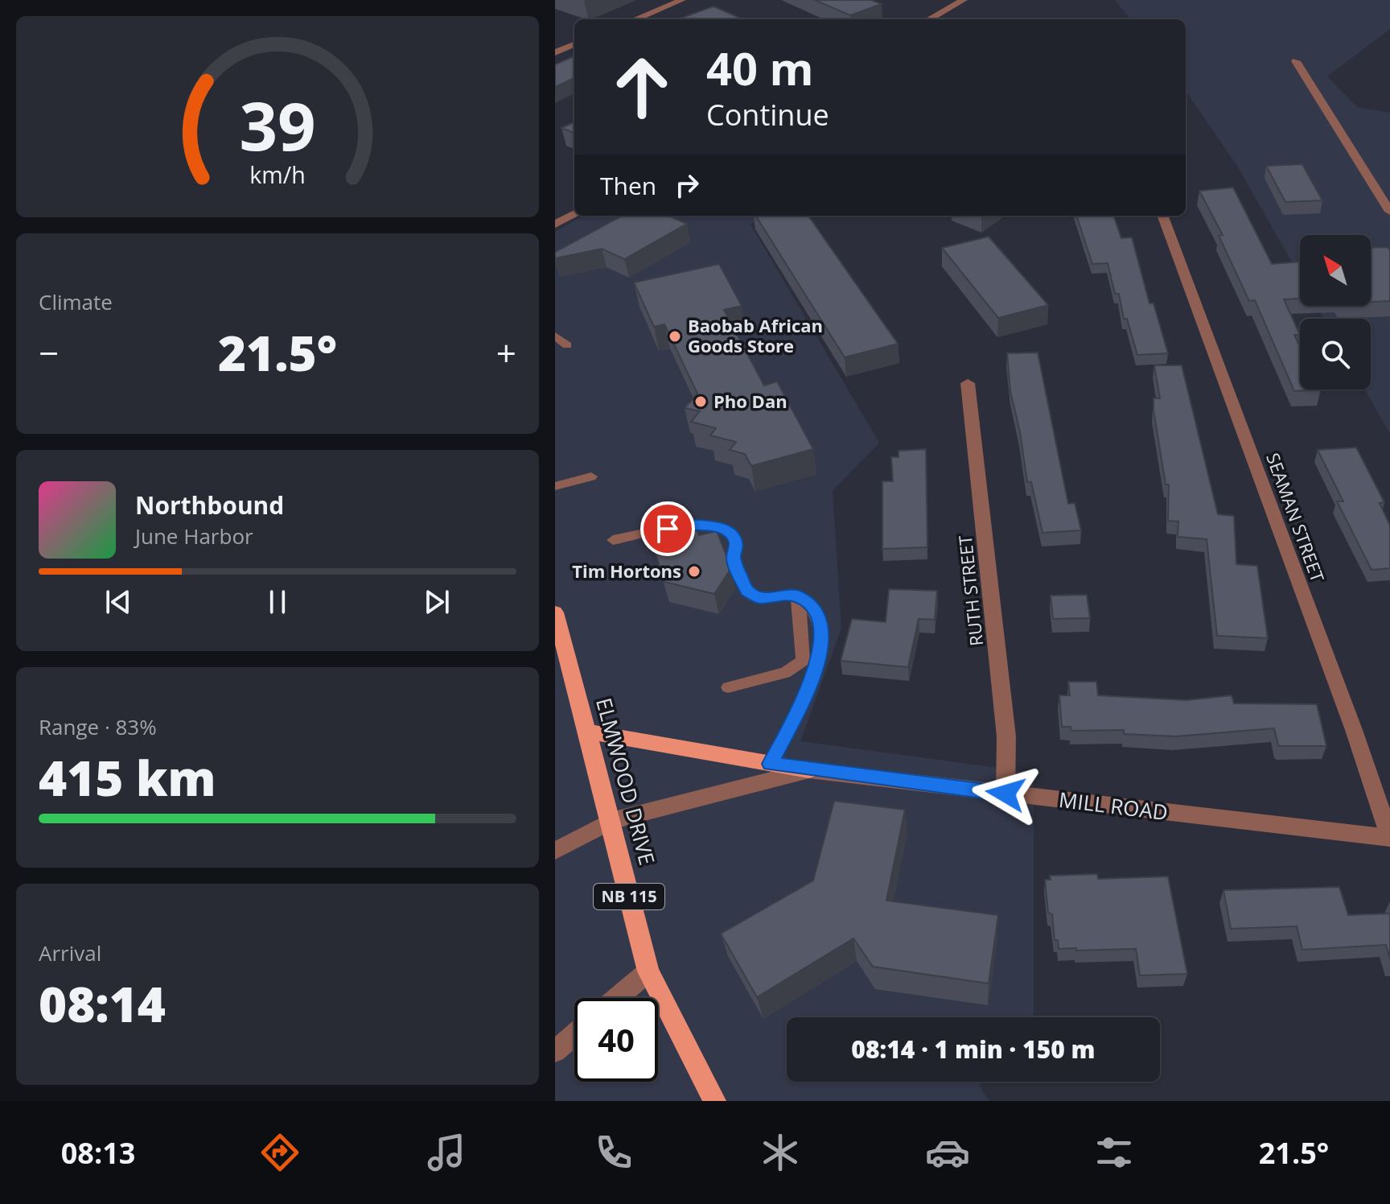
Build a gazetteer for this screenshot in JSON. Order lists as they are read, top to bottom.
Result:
{
  "streets": {
    "main road": ["ELMWOOD DRIVE", "NB 115"],
    "street": ["SEAMAN STREET", "RUTH STREET", "MILL ROAD"]
  },
  "crossings": [
    ["SEAMAN STREET", "MILL ROAD"],
    ["RUTH STREET", "MILL ROAD"],
    ["ELMWOOD DRIVE", "MILL ROAD"]
  ],
  "places": ["Baobab African Goods Store", "Pho Dan", "Tim Hortons"],
  "north": "top left",
  "page": {
    "turn": ["40 m", "Continue"],
    "then": "Then",
    "tile": [
      "Climate",
      ["Range · 83%", "415 km"],
      ["Arrival", "08:14"]
    ],
    "heat": ["−", "21.5°", "+"],
    "song": ["Northbound", "June Harbor"],
    "limit": "40",
    "trip": "08:14 · 1 min · 150 m",
    "tabs": ["08:13", "21.5°"],
    "gauge": ["39", "km/h"]
  }
}
